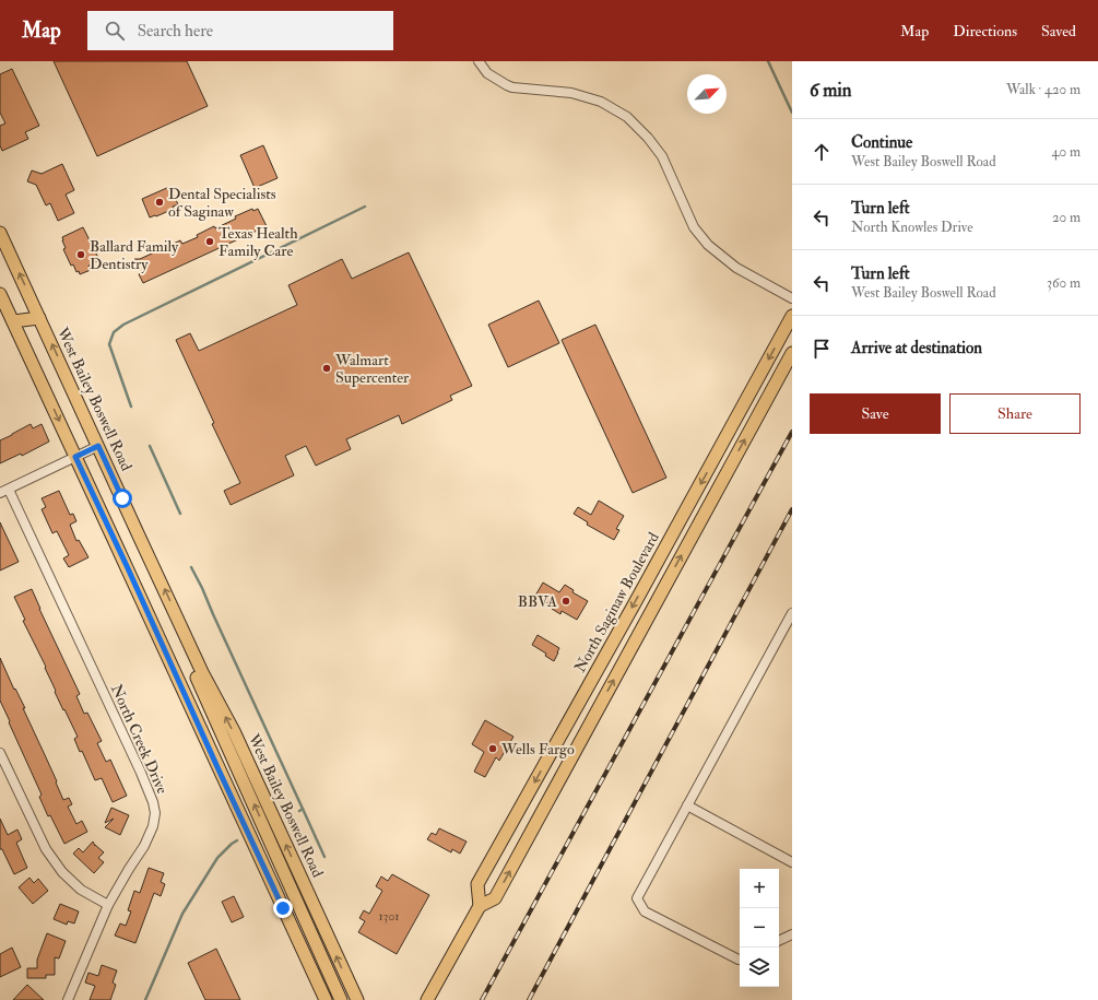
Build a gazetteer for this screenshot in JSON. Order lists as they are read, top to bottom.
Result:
{
  "streets": {
    "main road": ["West Bailey Boswell Road", "North Saginaw Boulevard"],
    "street": ["North Creek Drive"]
  },
  "places": [
    "Dental Specialists of Saginaw",
    "Texas Health Family Care",
    "Ballard Family Dentistry",
    "Walmart Supercenter",
    "BBVA",
    "Wells Fargo"
  ],
  "house_numbers": ["1301"],
  "north": "top right",
  "page": {
    "header": "Map",
    "search": "Search here",
    "nav": ["Map", "Directions", "Saved"],
    "heading": ["6 min", "Walk · 420 m"],
    "list": [
      ["Continue", "West Bailey Boswell Road", "40 m"],
      ["Turn left", "North Knowles Drive", "20 m"],
      ["Turn left", "West Bailey Boswell Road", "360 m"],
      "Arrive at destination"
    ],
    "buttons": ["Save", "Share"],
    "map_buttons": ["+", "−"]
  }
}
